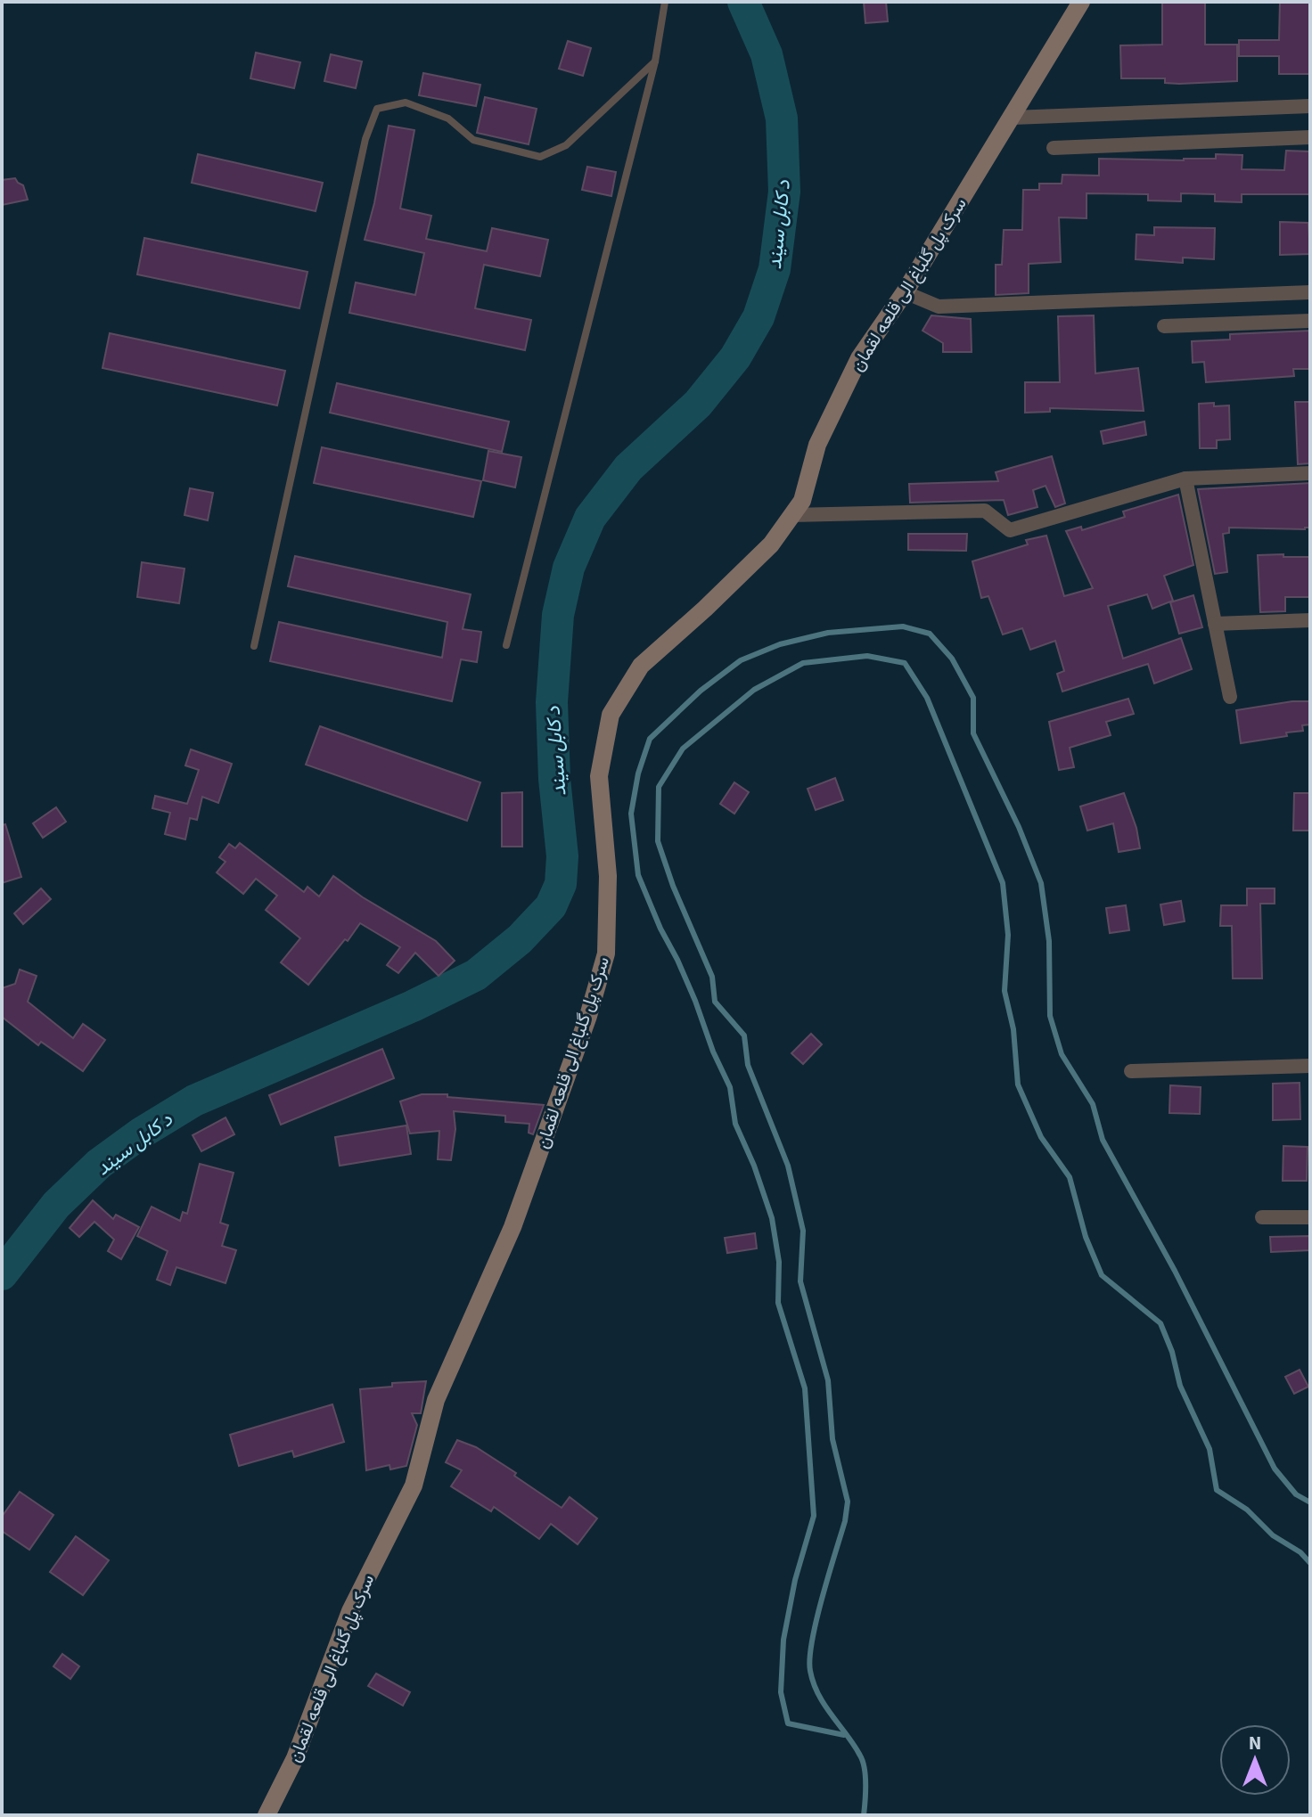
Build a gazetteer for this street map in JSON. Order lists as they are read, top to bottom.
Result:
{
  "streets": {
    "street": ["سرک پل گلباغ الی قلعه لقمان"]
  },
  "water": ["د کابل سيند"],
  "north": "top"
}
